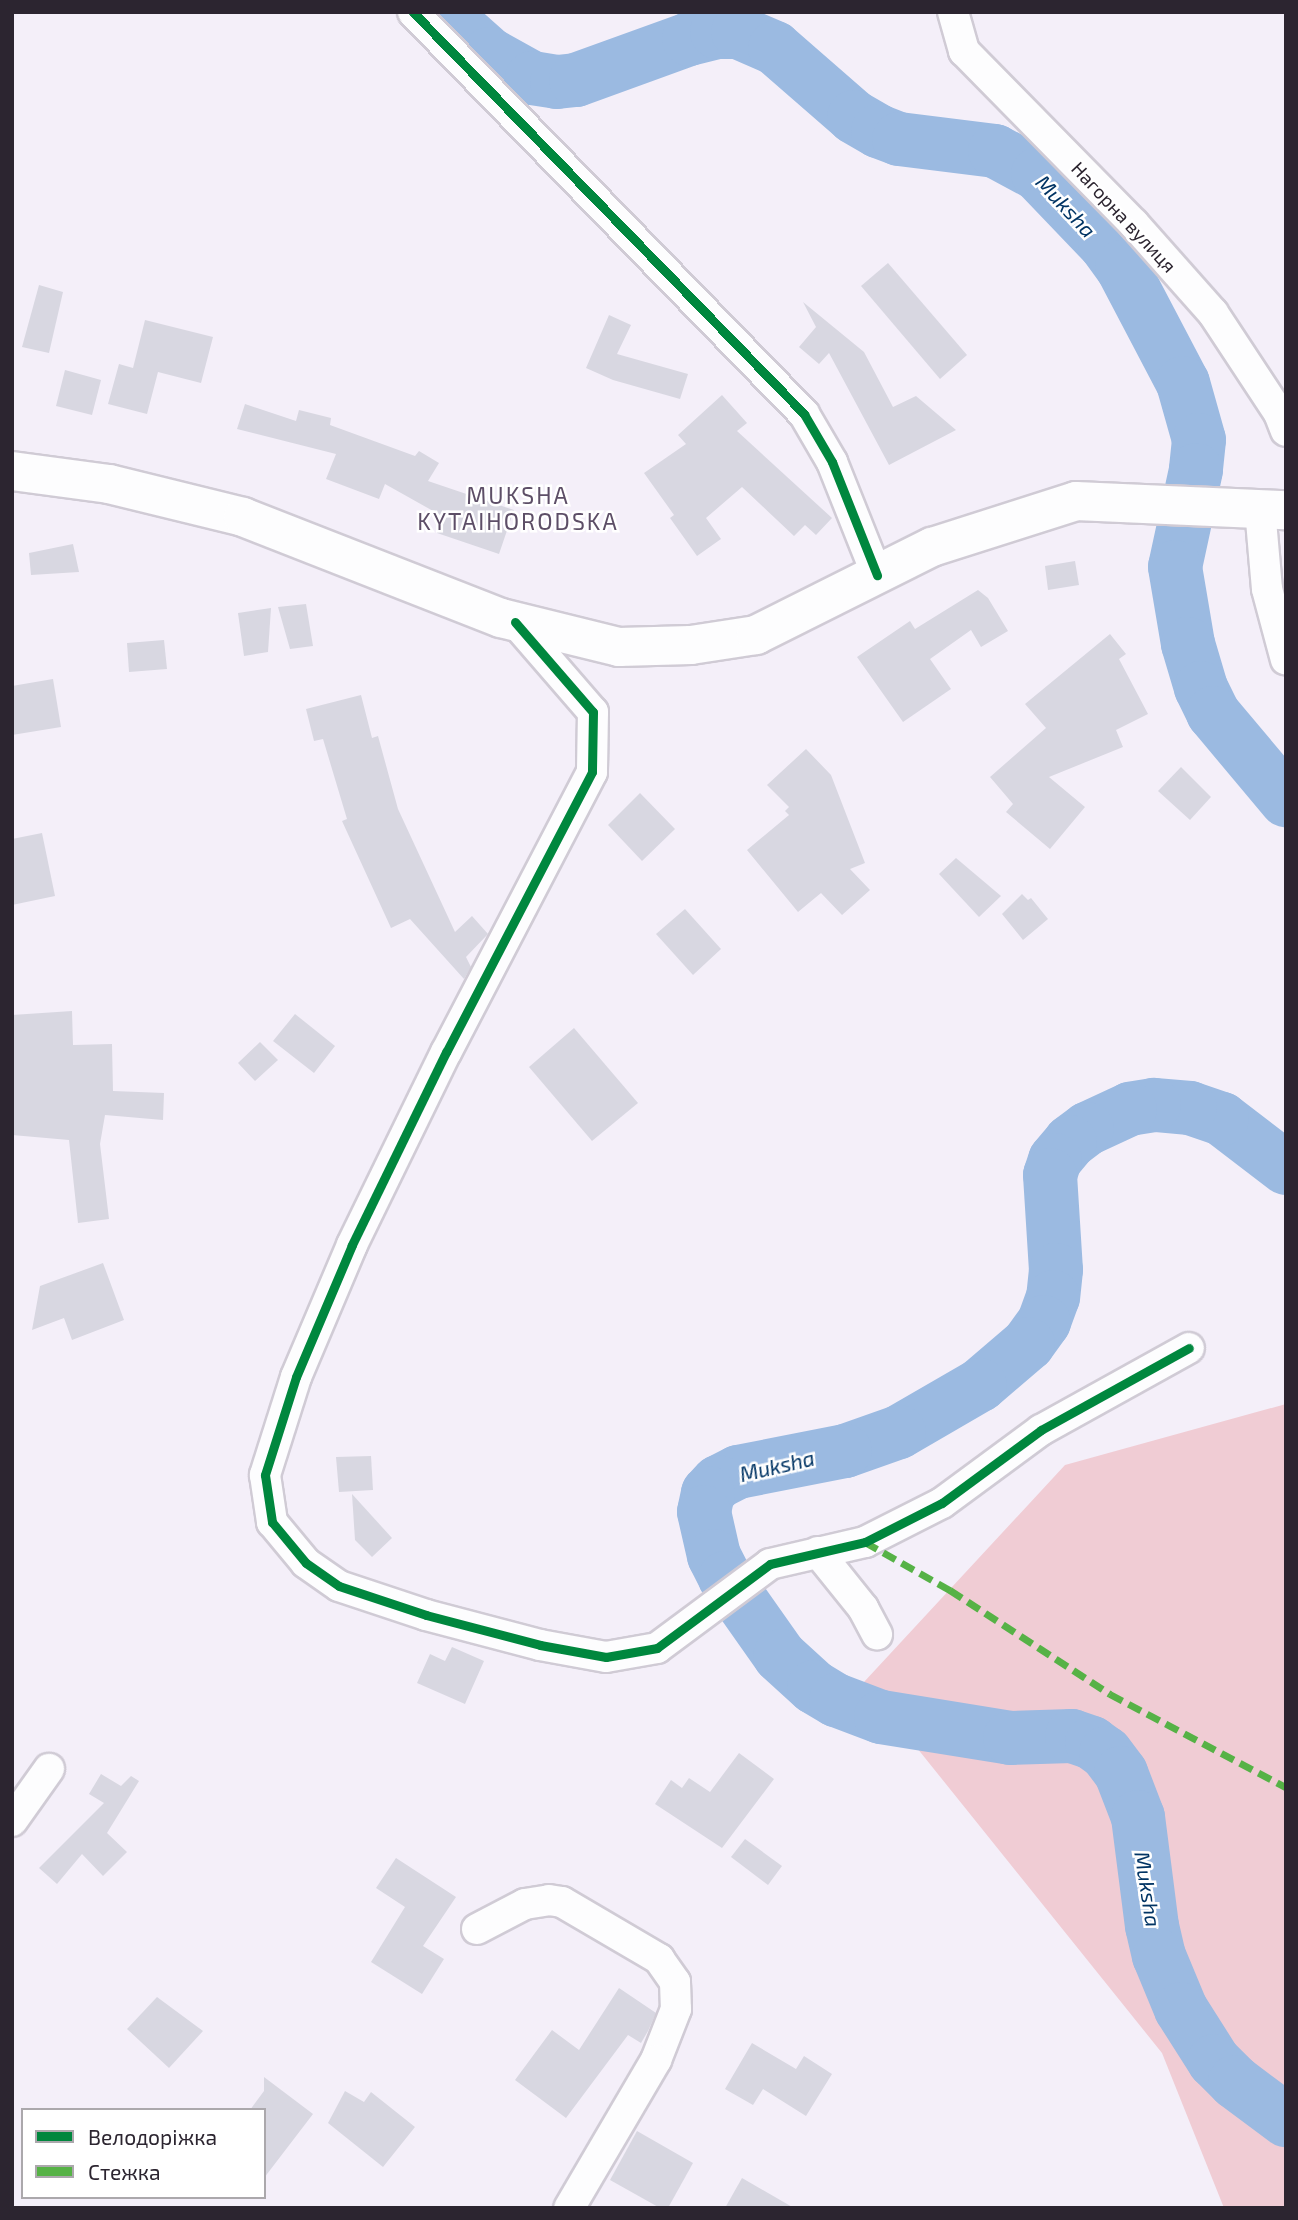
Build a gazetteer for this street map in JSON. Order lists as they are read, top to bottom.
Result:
{
  "streets": {
    "street": ["Нагорна вулиця"]
  },
  "districts": ["MUKSHA KYTAIHORODSKA"],
  "water": ["Muksha"],
  "legend": ["Велодоріжка", "Стежка"]
}
